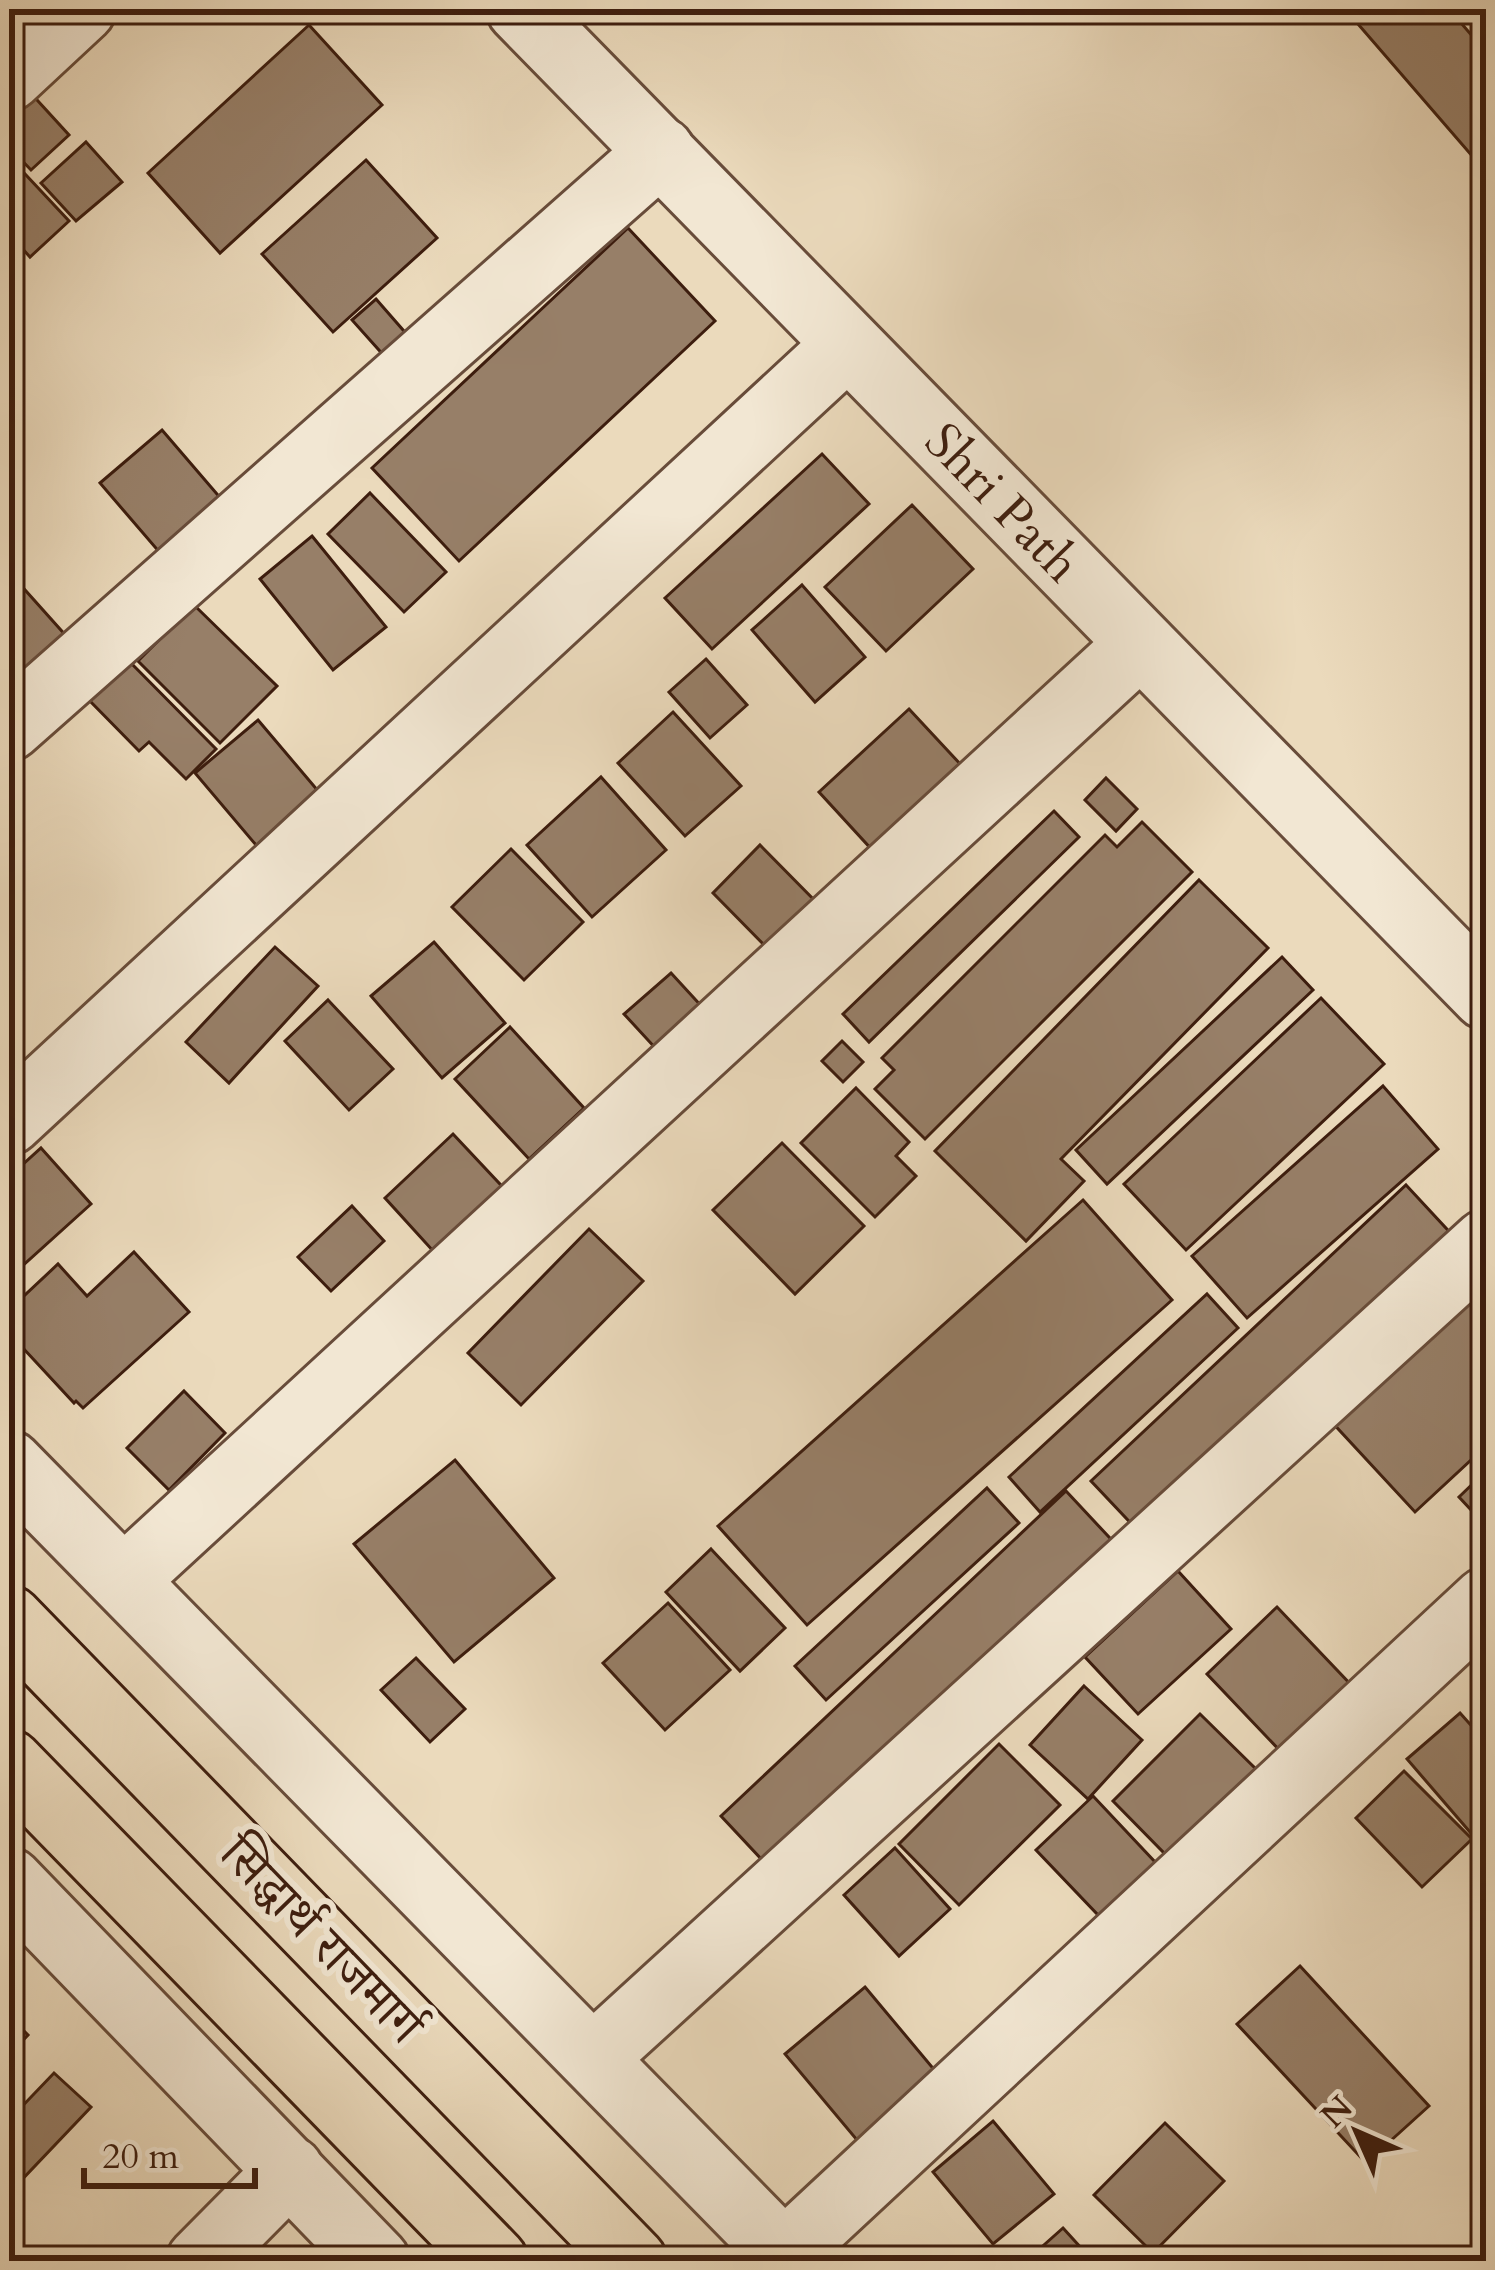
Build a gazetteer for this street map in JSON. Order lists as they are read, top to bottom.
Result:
{
  "streets": {
    "highway": ["सिद्धार्थ राजमार्ग"],
    "street": ["Shri Path"]
  },
  "scale_bar": "20 m",
  "north": "top left"
}
